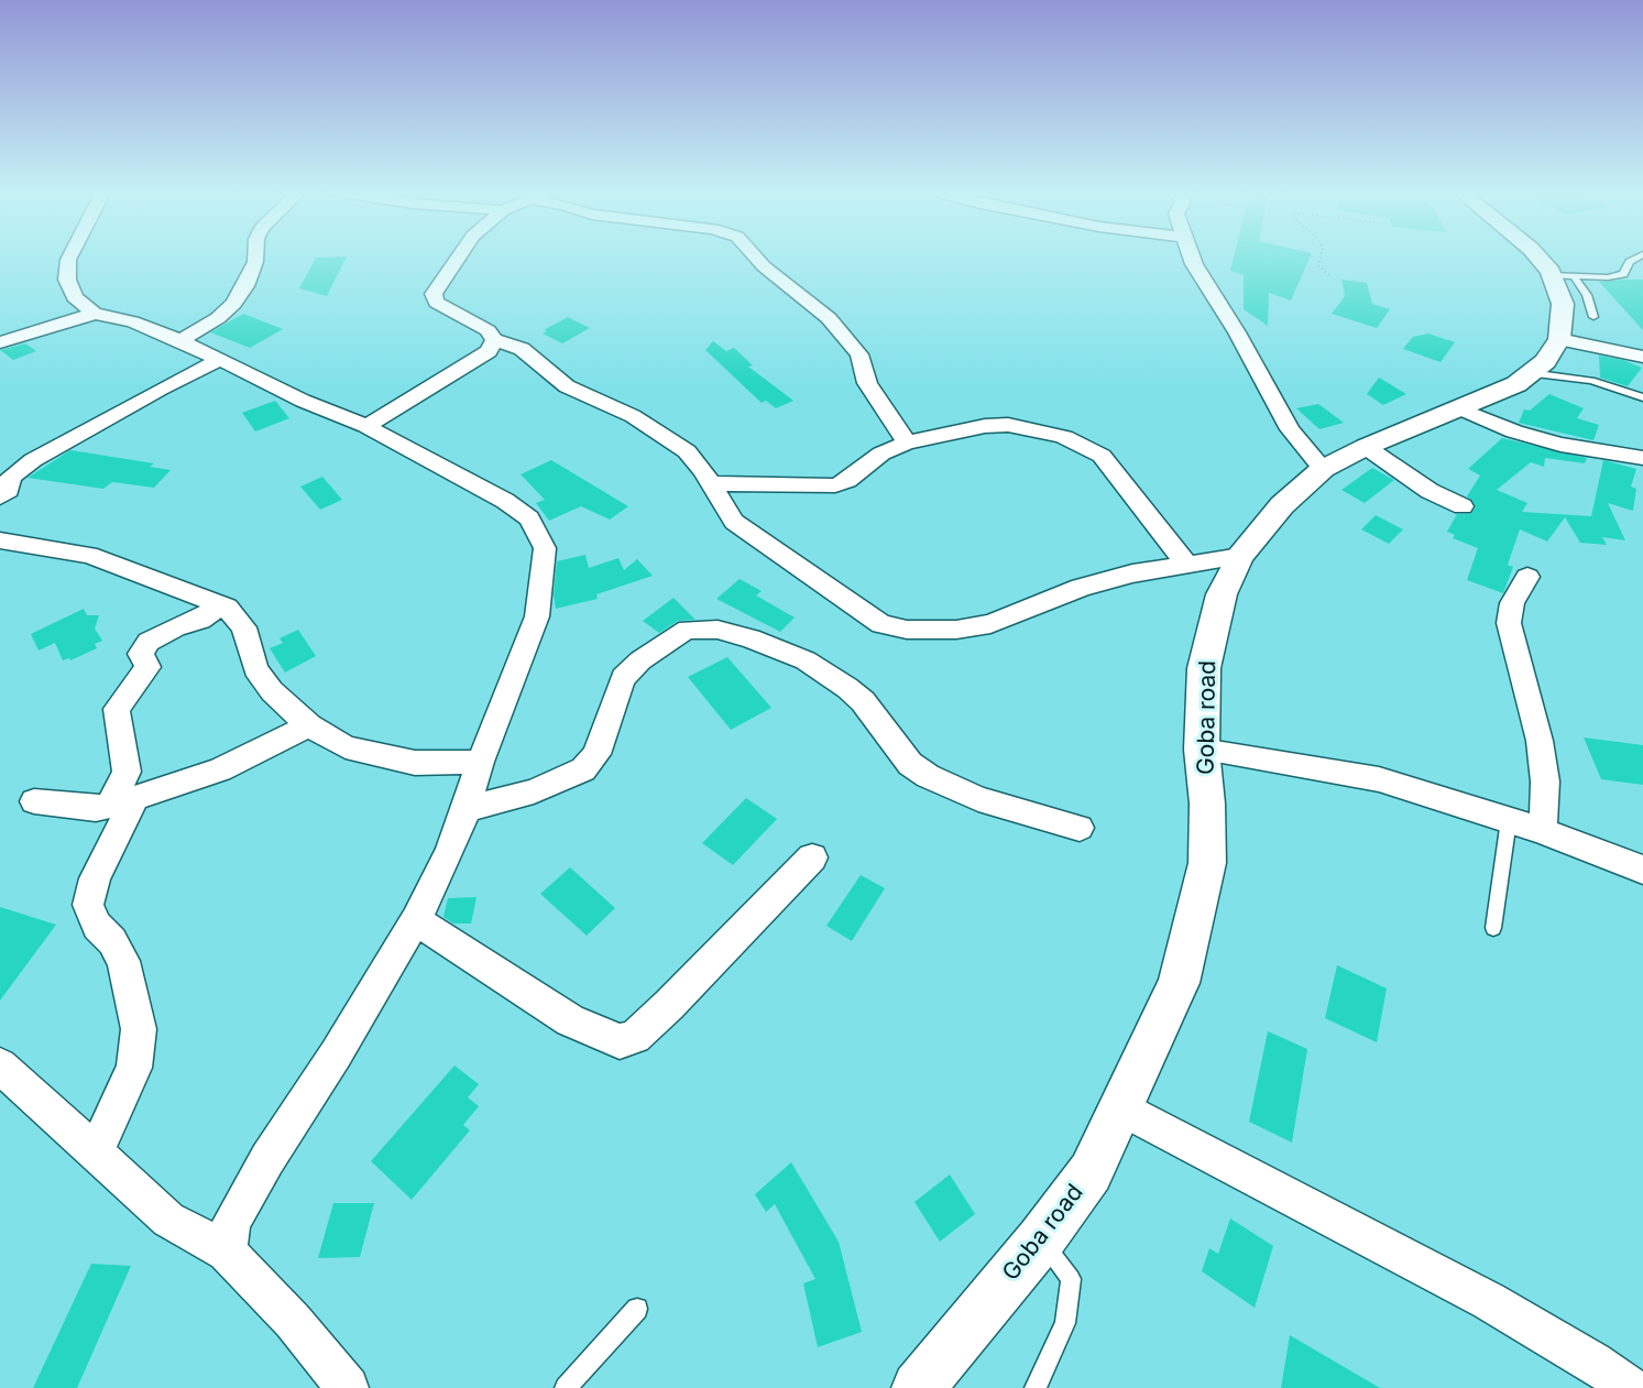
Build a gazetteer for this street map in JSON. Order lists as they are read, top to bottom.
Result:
{
  "streets": {
    "street": ["Goba road"]
  }
}
